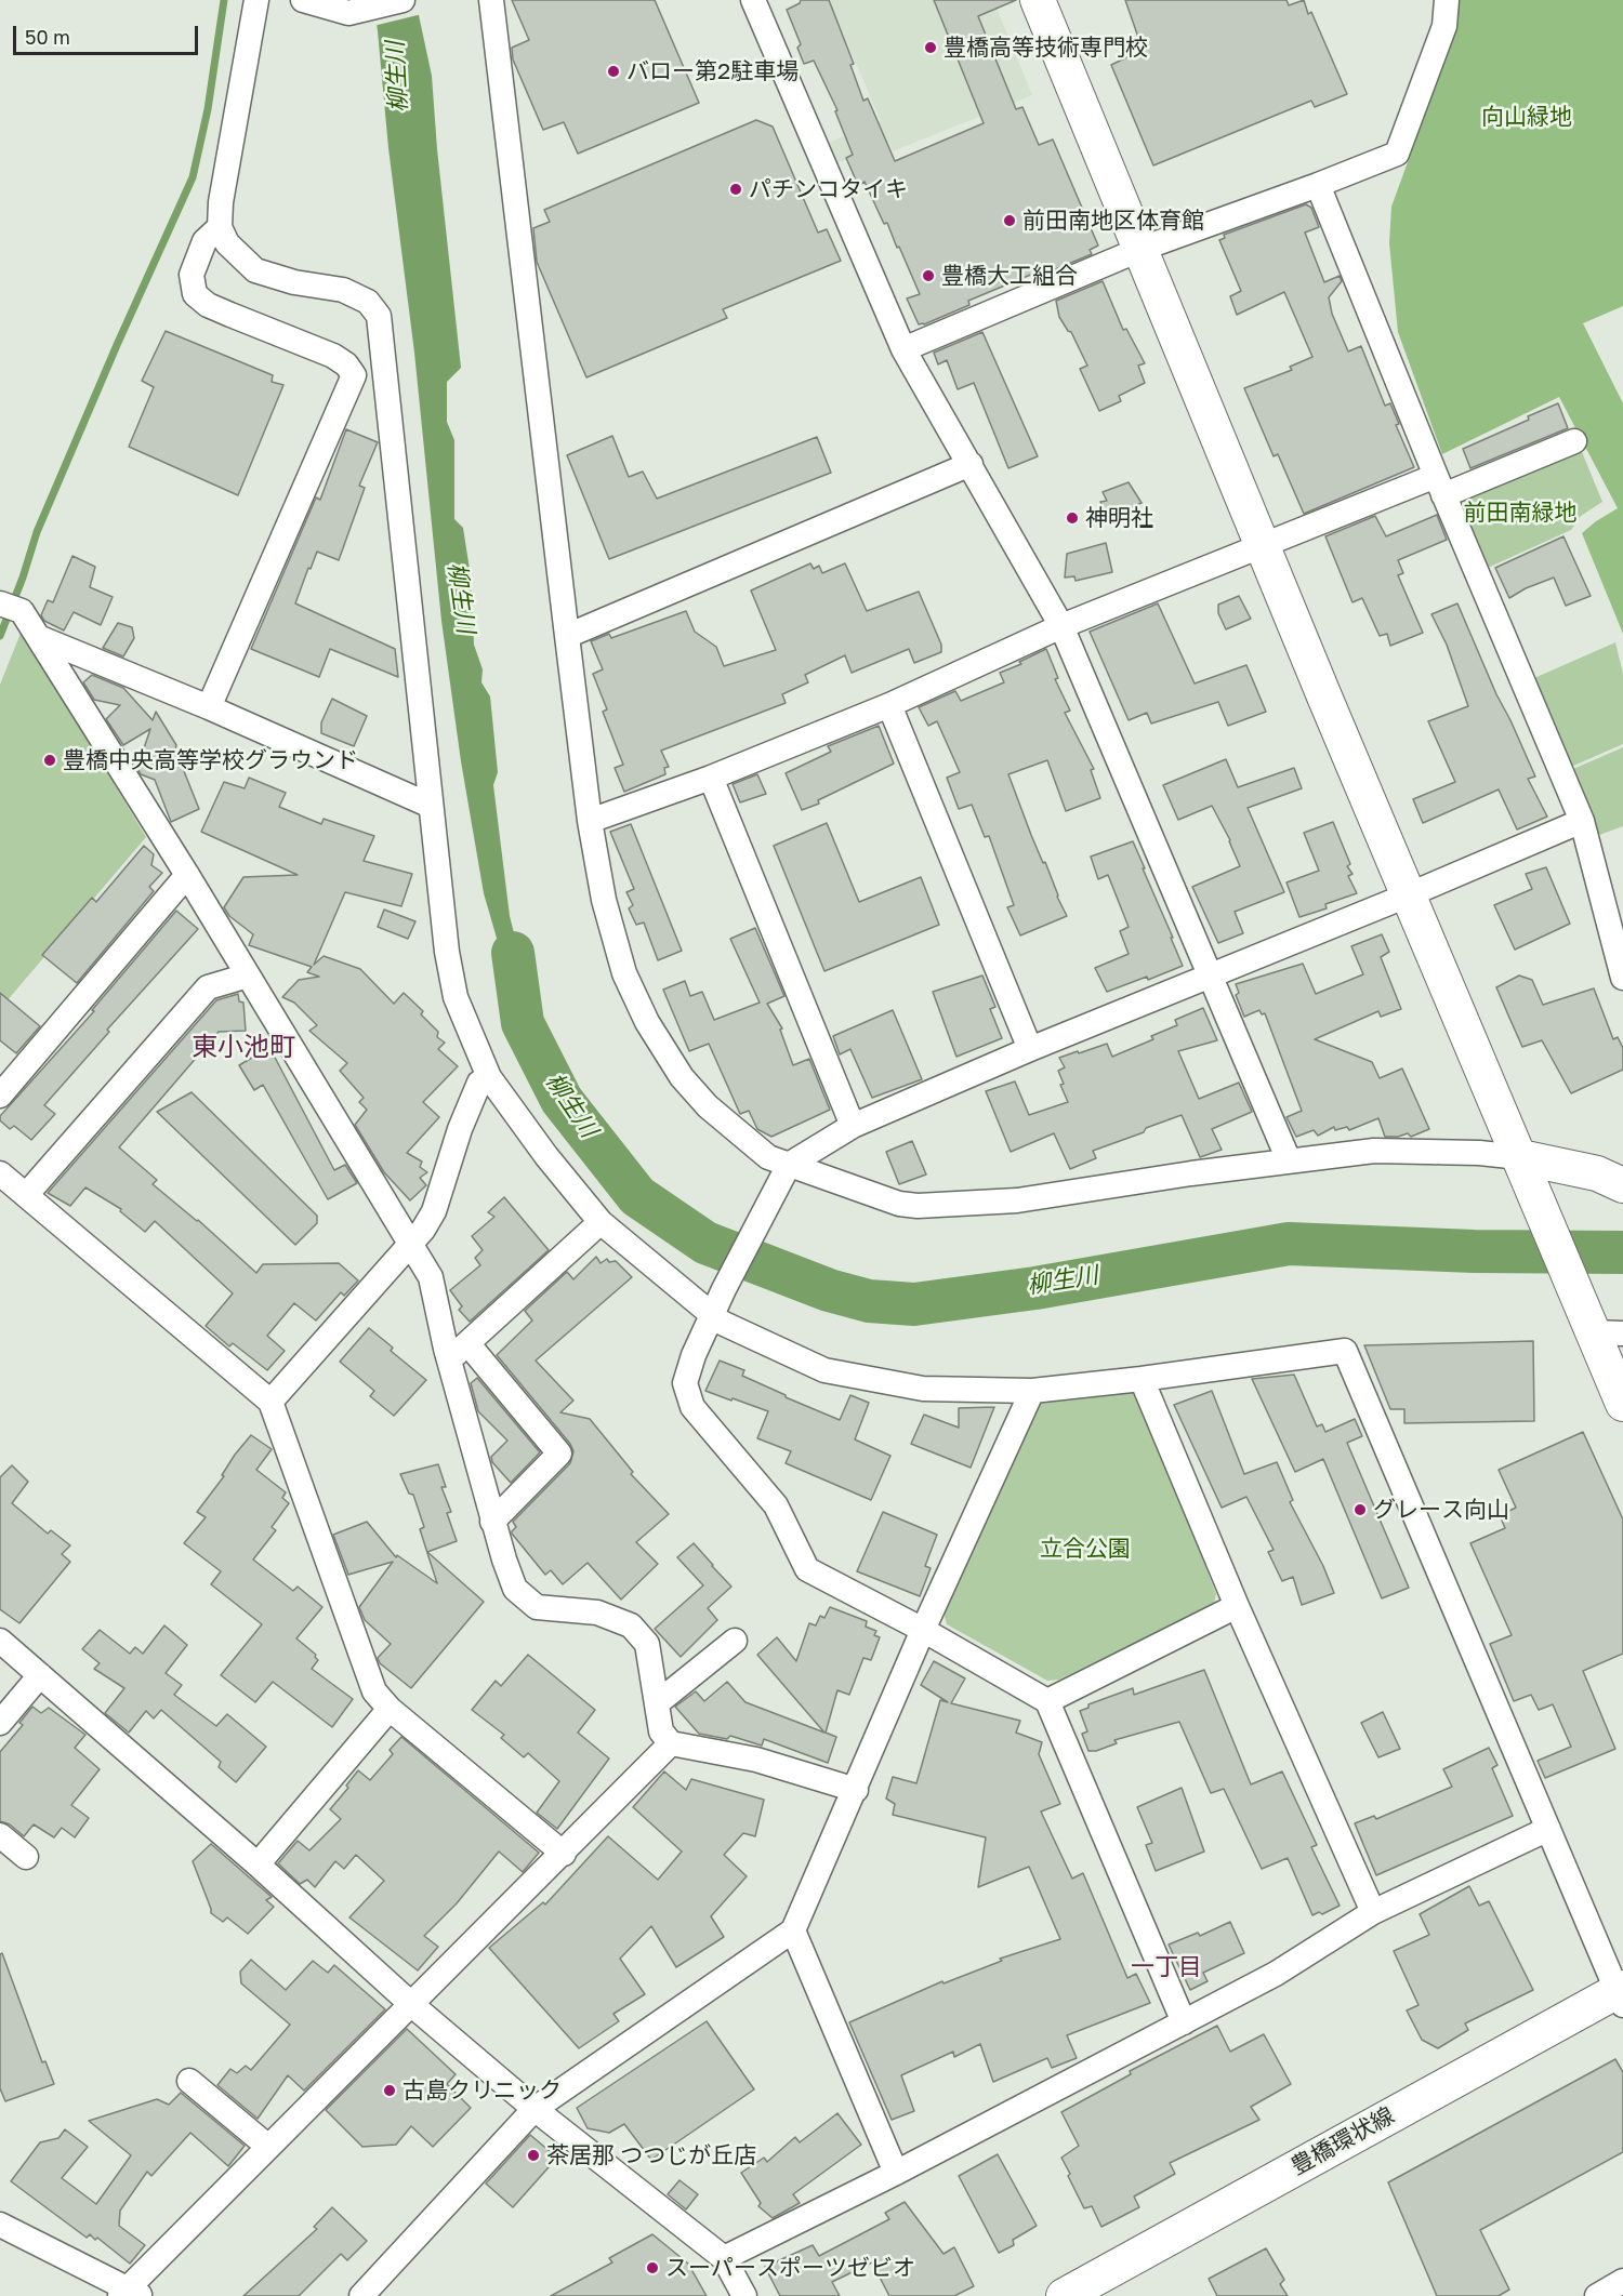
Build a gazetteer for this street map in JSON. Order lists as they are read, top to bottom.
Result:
{
  "streets": {
    "street": ["豊橋環状線"]
  },
  "districts": ["東小池町", "一丁目"],
  "water": ["柳生川"],
  "parks": ["向山緑地", "前田南緑地", "立合公園"],
  "places": [
    "豊橋高等技術専門校",
    "バロー第2駐車場",
    "パチンコタイキ",
    "前田南地区体育館",
    "豊橋大工組合",
    "神明社",
    "豊橋中央高等学校グラウンド",
    "グレース向山",
    "古島クリニック",
    "茶居那 つつじが丘店",
    "スーパースポーツゼビオ"
  ],
  "scale_bar": "50 m"
}
